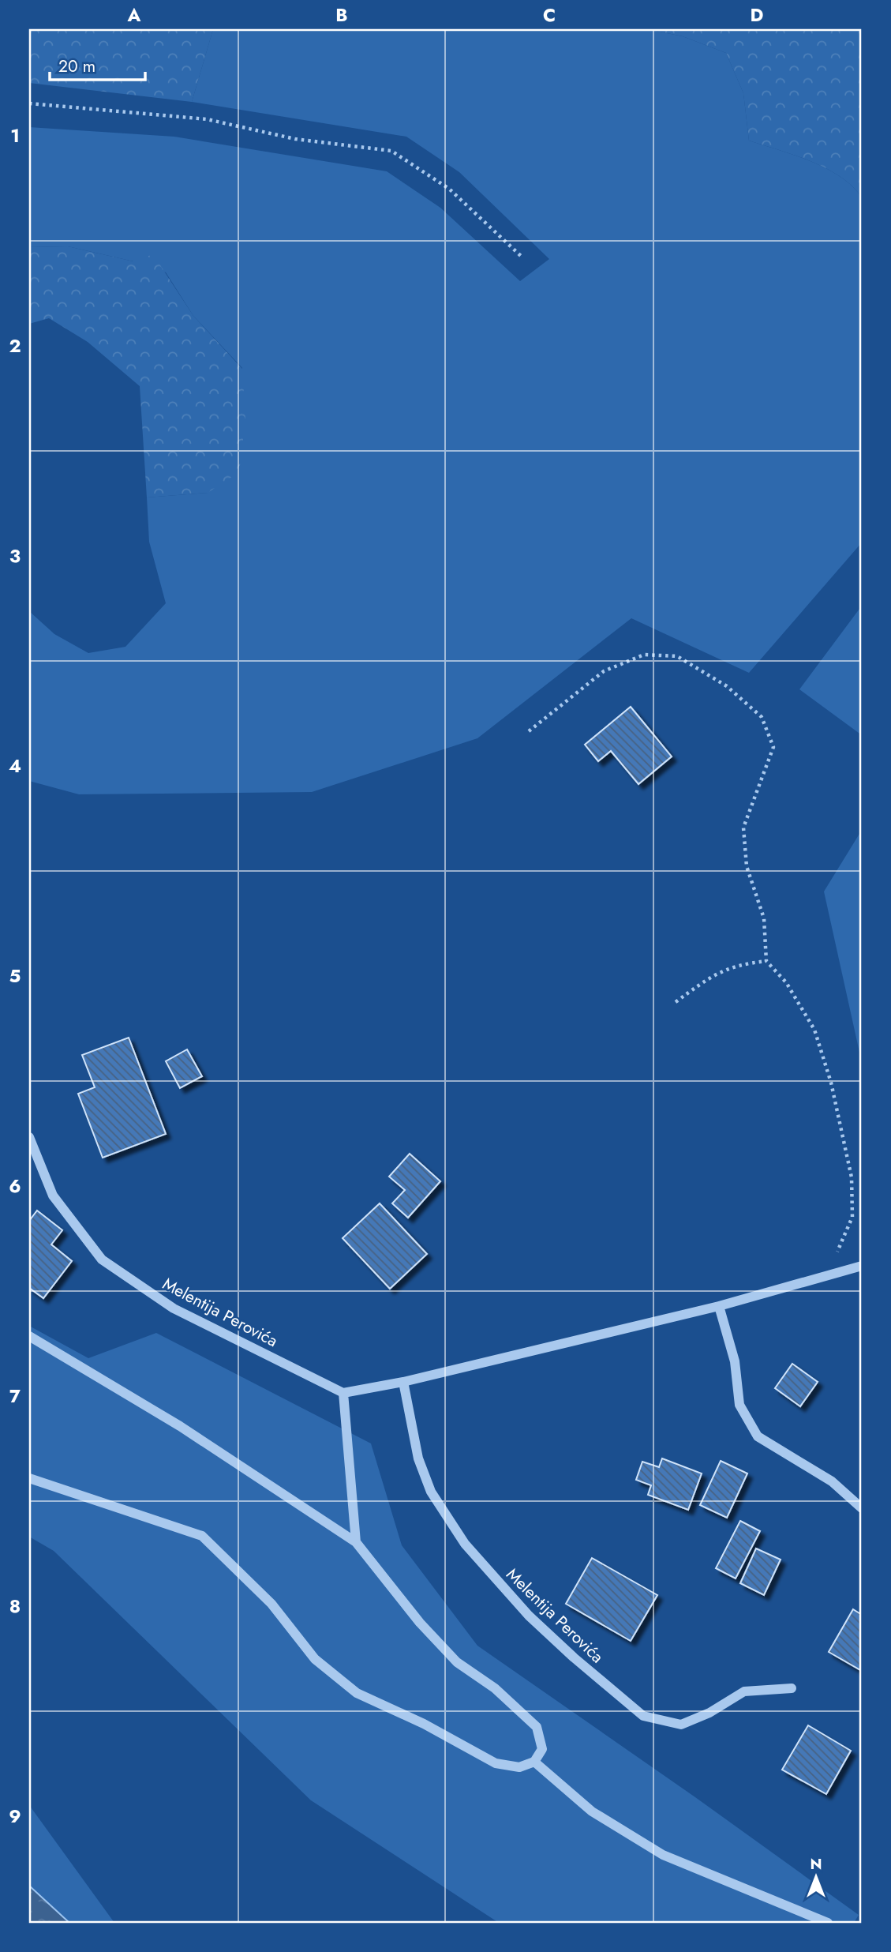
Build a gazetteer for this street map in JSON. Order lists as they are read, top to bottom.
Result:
{
  "streets": {
    "street": ["Melentija Perovića"]
  },
  "scale_bar": "20 m",
  "north": "top",
  "grid": {
    "columns": [
      "A",
      "B",
      "C",
      "D"
    ],
    "rows": [
      "1",
      "2",
      "3",
      "4",
      "5",
      "6",
      "7",
      "8",
      "9"
    ]
  }
}
